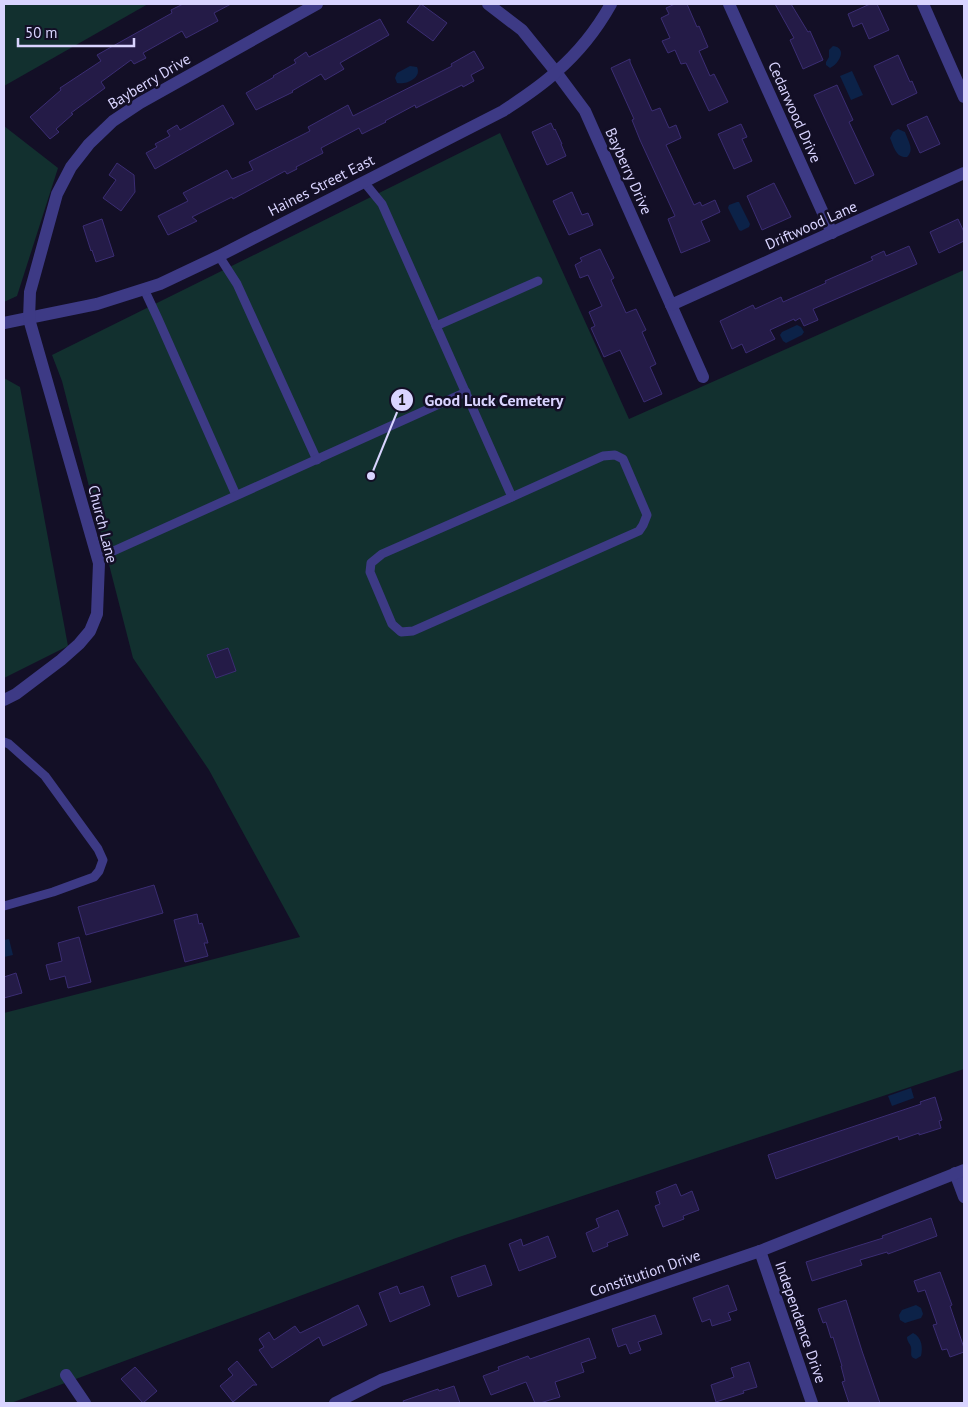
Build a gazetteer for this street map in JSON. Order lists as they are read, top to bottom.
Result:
{
  "streets": {
    "street": [
      "Bayberry Drive",
      "Cedarwood Drive",
      "Haines Street East",
      "Driftwood Lane",
      "Church Lane",
      "Constitution Drive",
      "Independence Drive"
    ]
  },
  "crossings": [
    ["Bayberry Drive", "Haines Street East"],
    ["Bayberry Drive", "Driftwood Lane"],
    ["Bayberry Drive", "Church Lane"],
    ["Cedarwood Drive", "Driftwood Lane"],
    ["Haines Street East", "Church Lane"],
    ["Constitution Drive", "Independence Drive"]
  ],
  "places": ["Good Luck Cemetery"],
  "scale_bar": "50 m"
}
